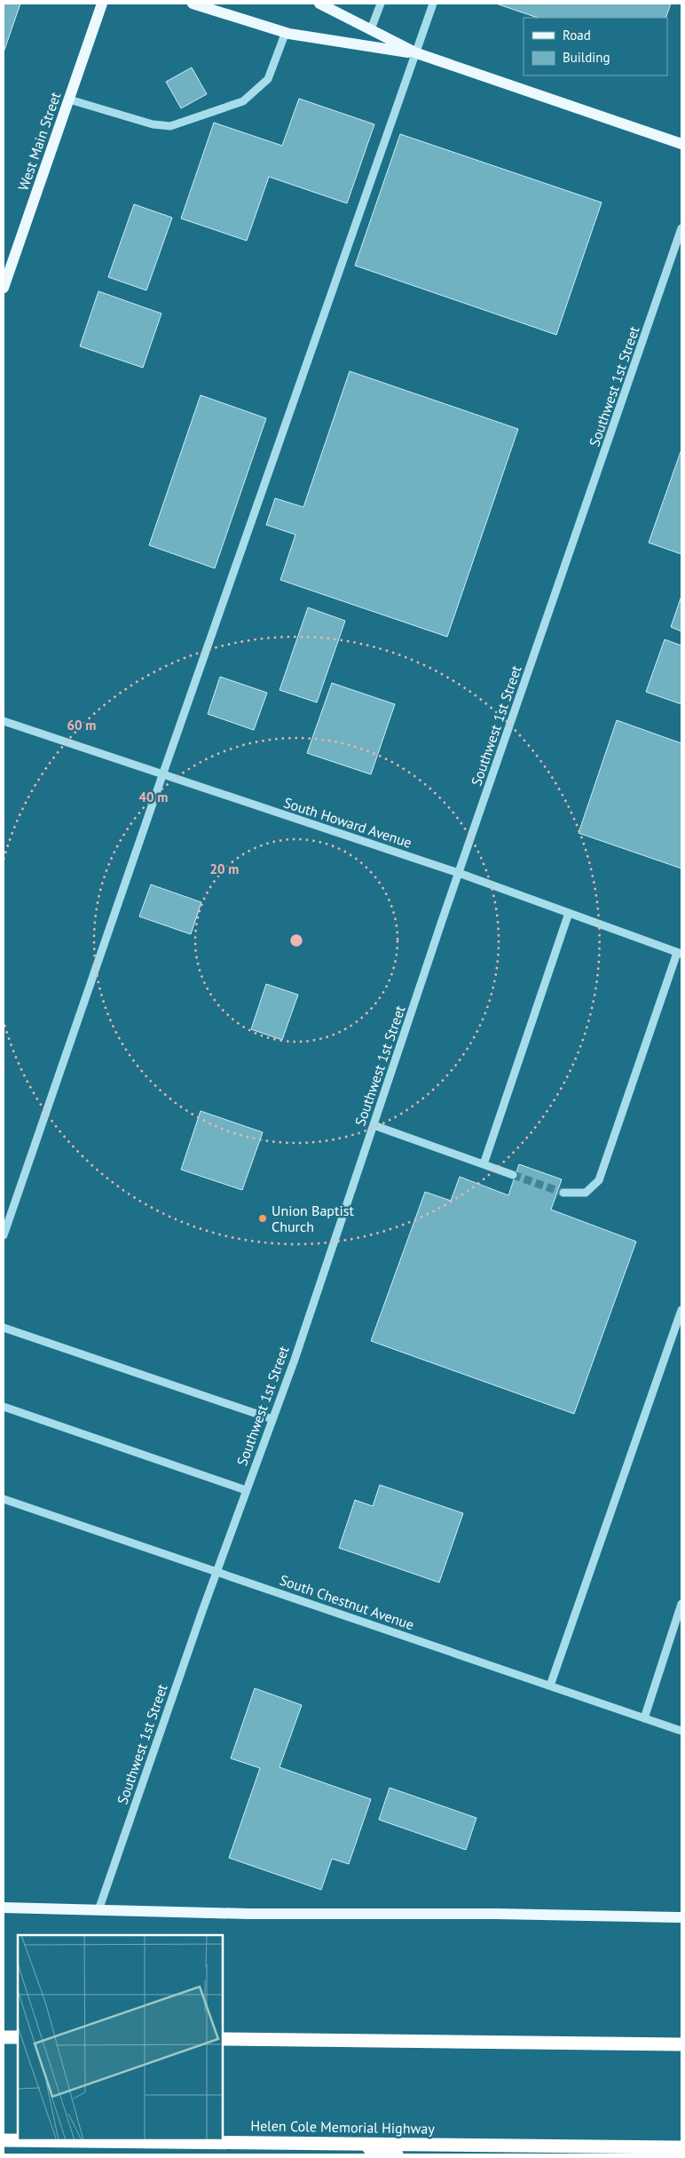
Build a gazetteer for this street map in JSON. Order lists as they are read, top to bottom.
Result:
{
  "streets": {
    "highway": ["Helen Cole Memorial Highway"],
    "main road": ["West Main Street"],
    "street": ["Southwest 1st Street", "South Howard Avenue", "South Chestnut Avenue"]
  },
  "crossings": [
    ["Southwest 1st Street", "South Howard Avenue"],
    ["Southwest 1st Street", "South Chestnut Avenue"]
  ],
  "places": ["Union Baptist Church"],
  "legend": ["Road", "Building"],
  "rings": ["60 m", "40 m", "20 m"]
}
